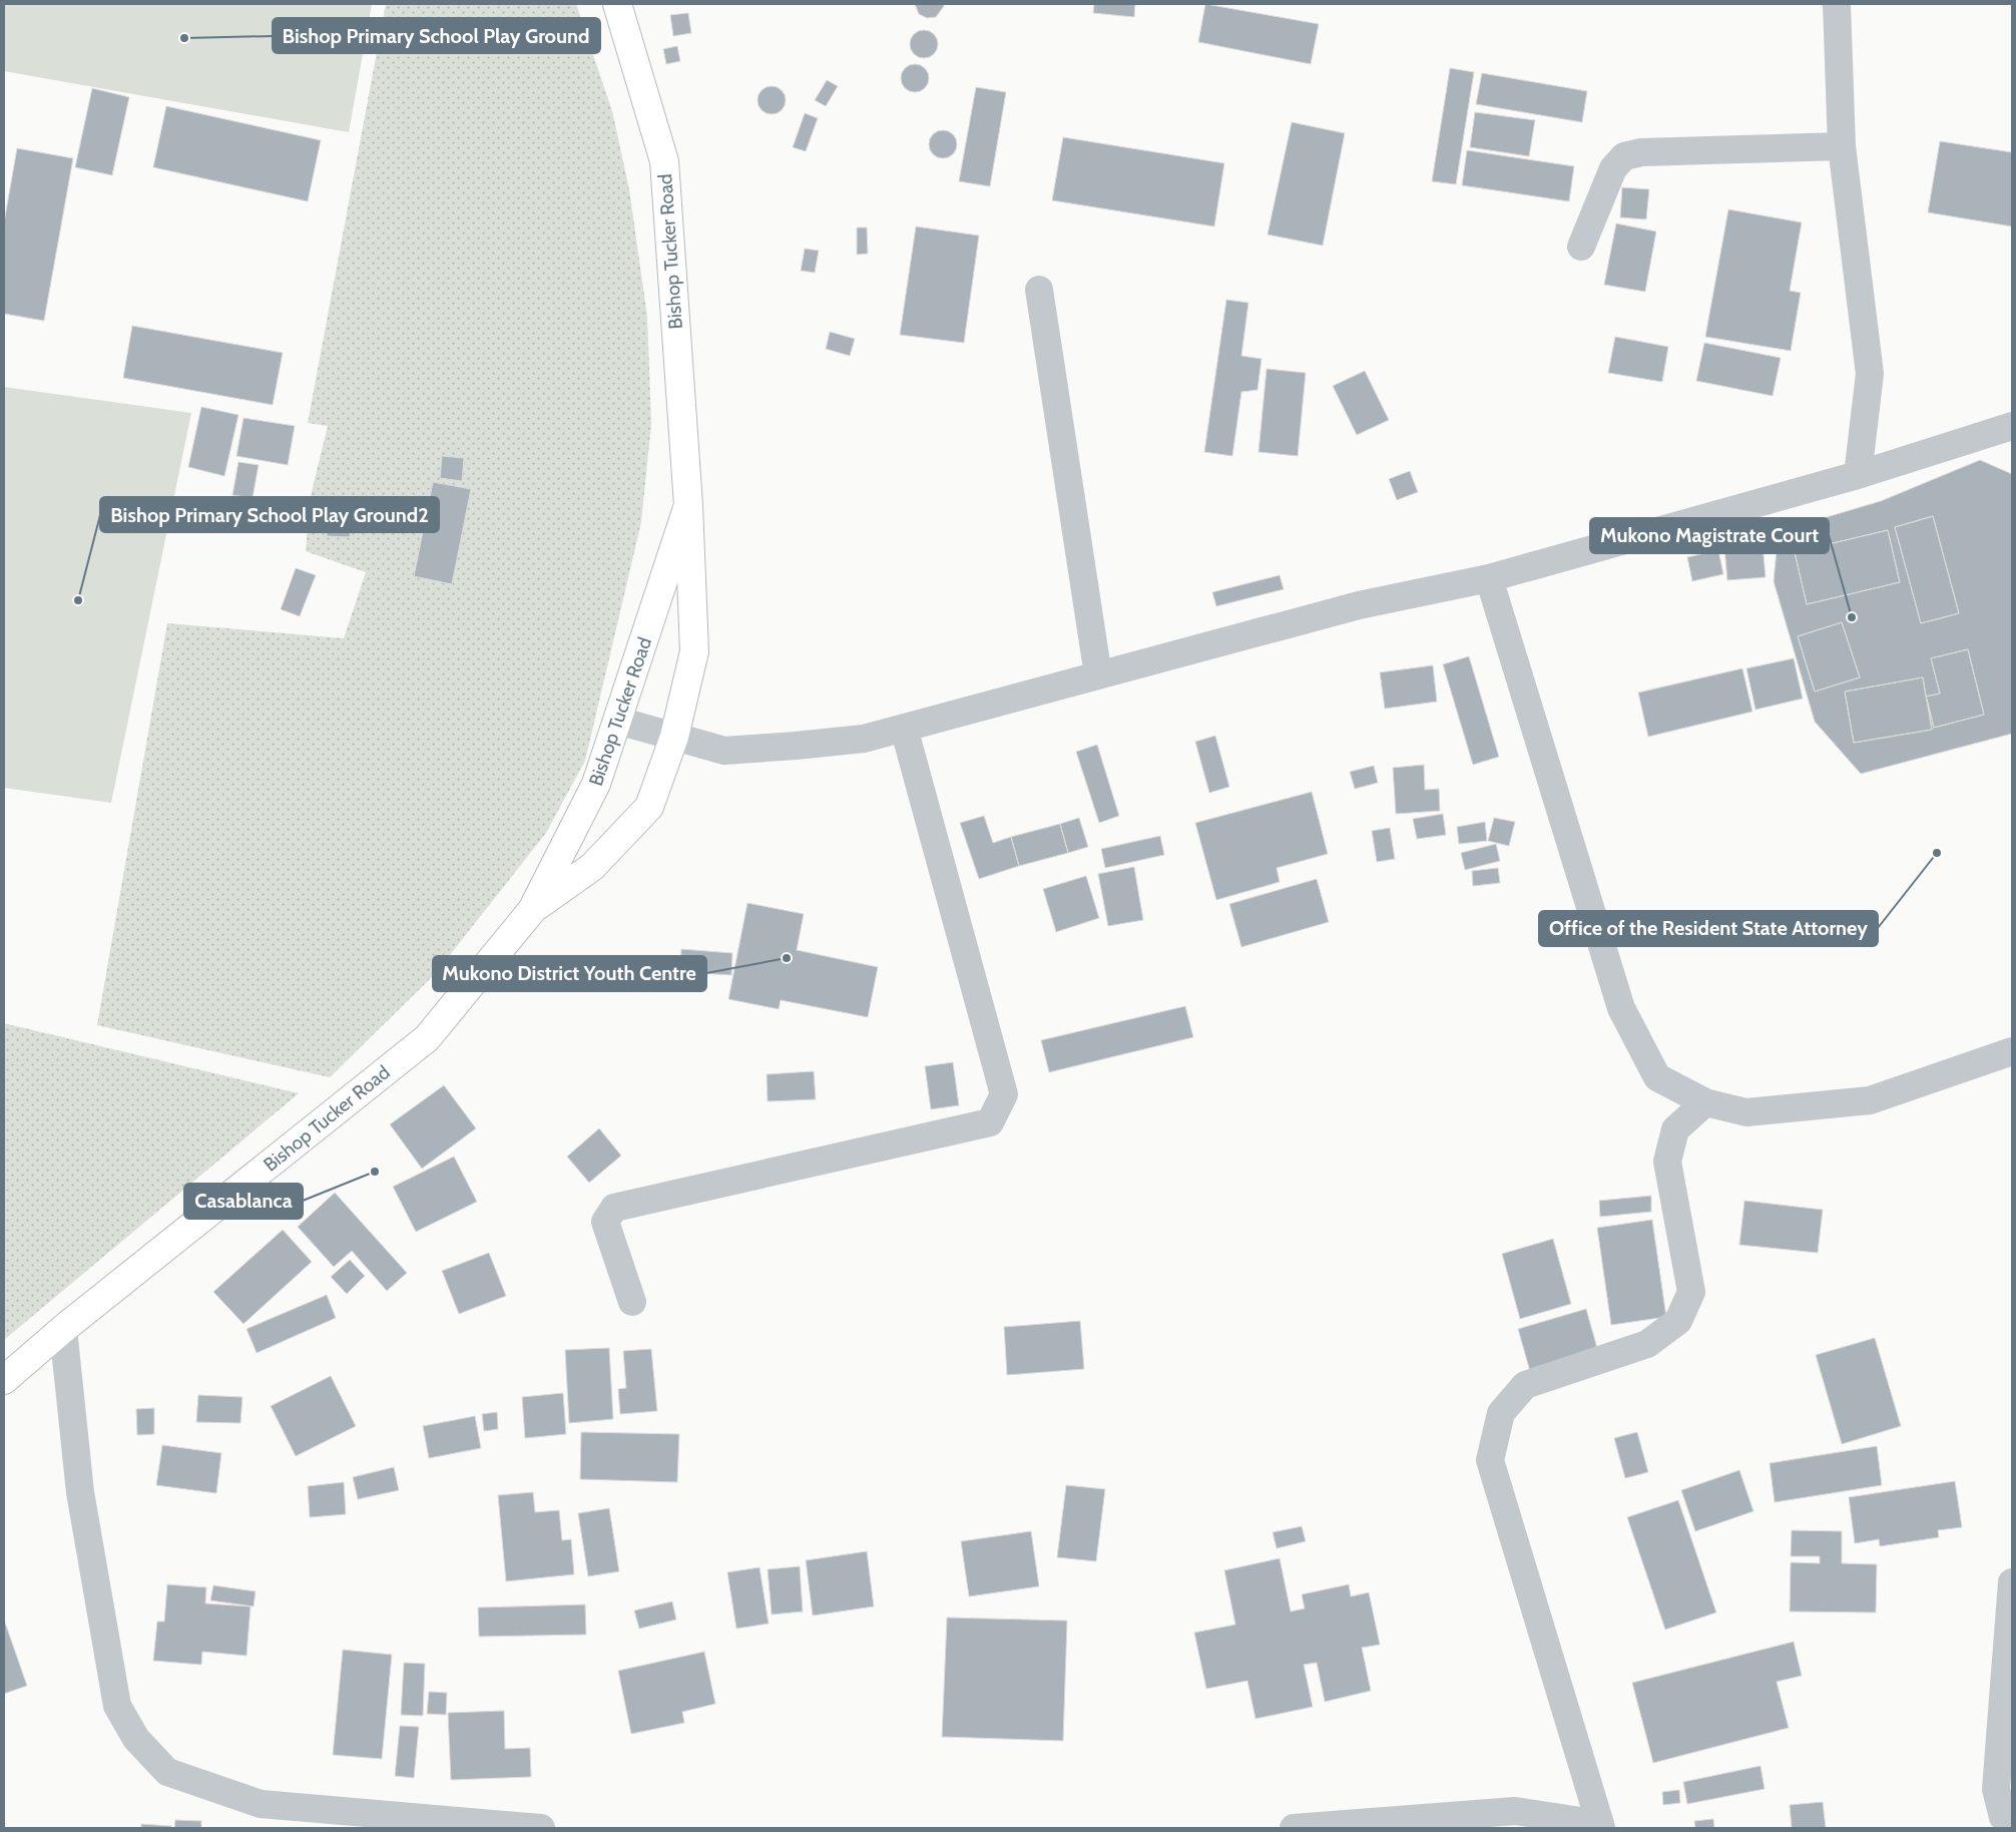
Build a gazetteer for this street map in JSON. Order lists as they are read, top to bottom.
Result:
{
  "streets": {
    "main road": ["Bishop Tucker Road"]
  },
  "places": [
    "Bishop Primary School Play Ground",
    "Bishop Primary School Play Ground2",
    "Mukono Magistrate Court",
    "Office of the Resident State Attorney",
    "Mukono District Youth Centre",
    "Casablanca"
  ]
}
